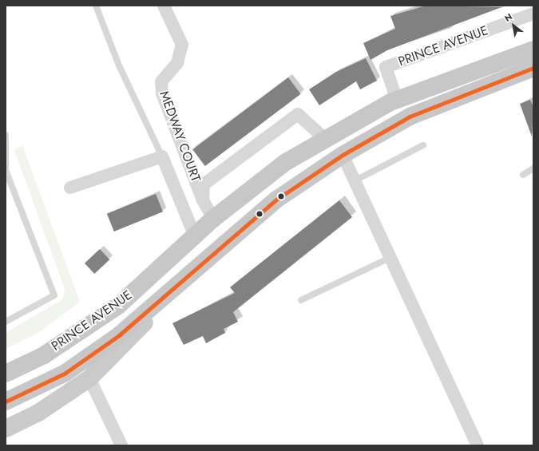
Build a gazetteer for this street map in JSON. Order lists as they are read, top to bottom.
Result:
{
  "streets": {
    "highway": ["PRINCE AVENUE"],
    "street": ["MEDWAY COURT"]
  },
  "north": "top left"
}
